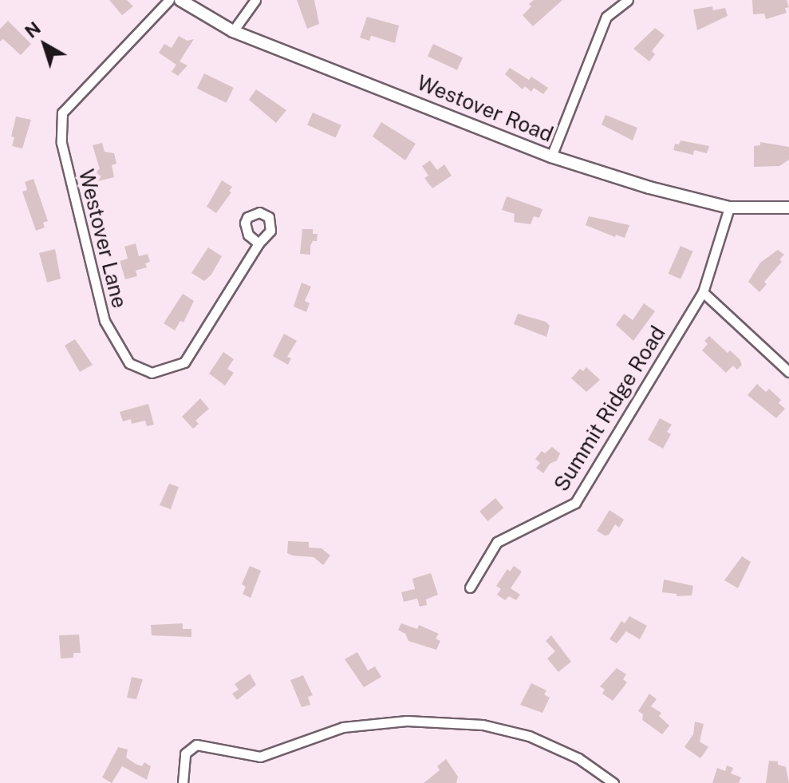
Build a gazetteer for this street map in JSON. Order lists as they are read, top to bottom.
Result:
{
  "streets": {
    "street": ["Westover Road", "Westover Lane", "Summit Ridge Road"]
  },
  "crossings": [
    ["Westover Road", "Summit Ridge Road"]
  ],
  "north": "top left"
}
